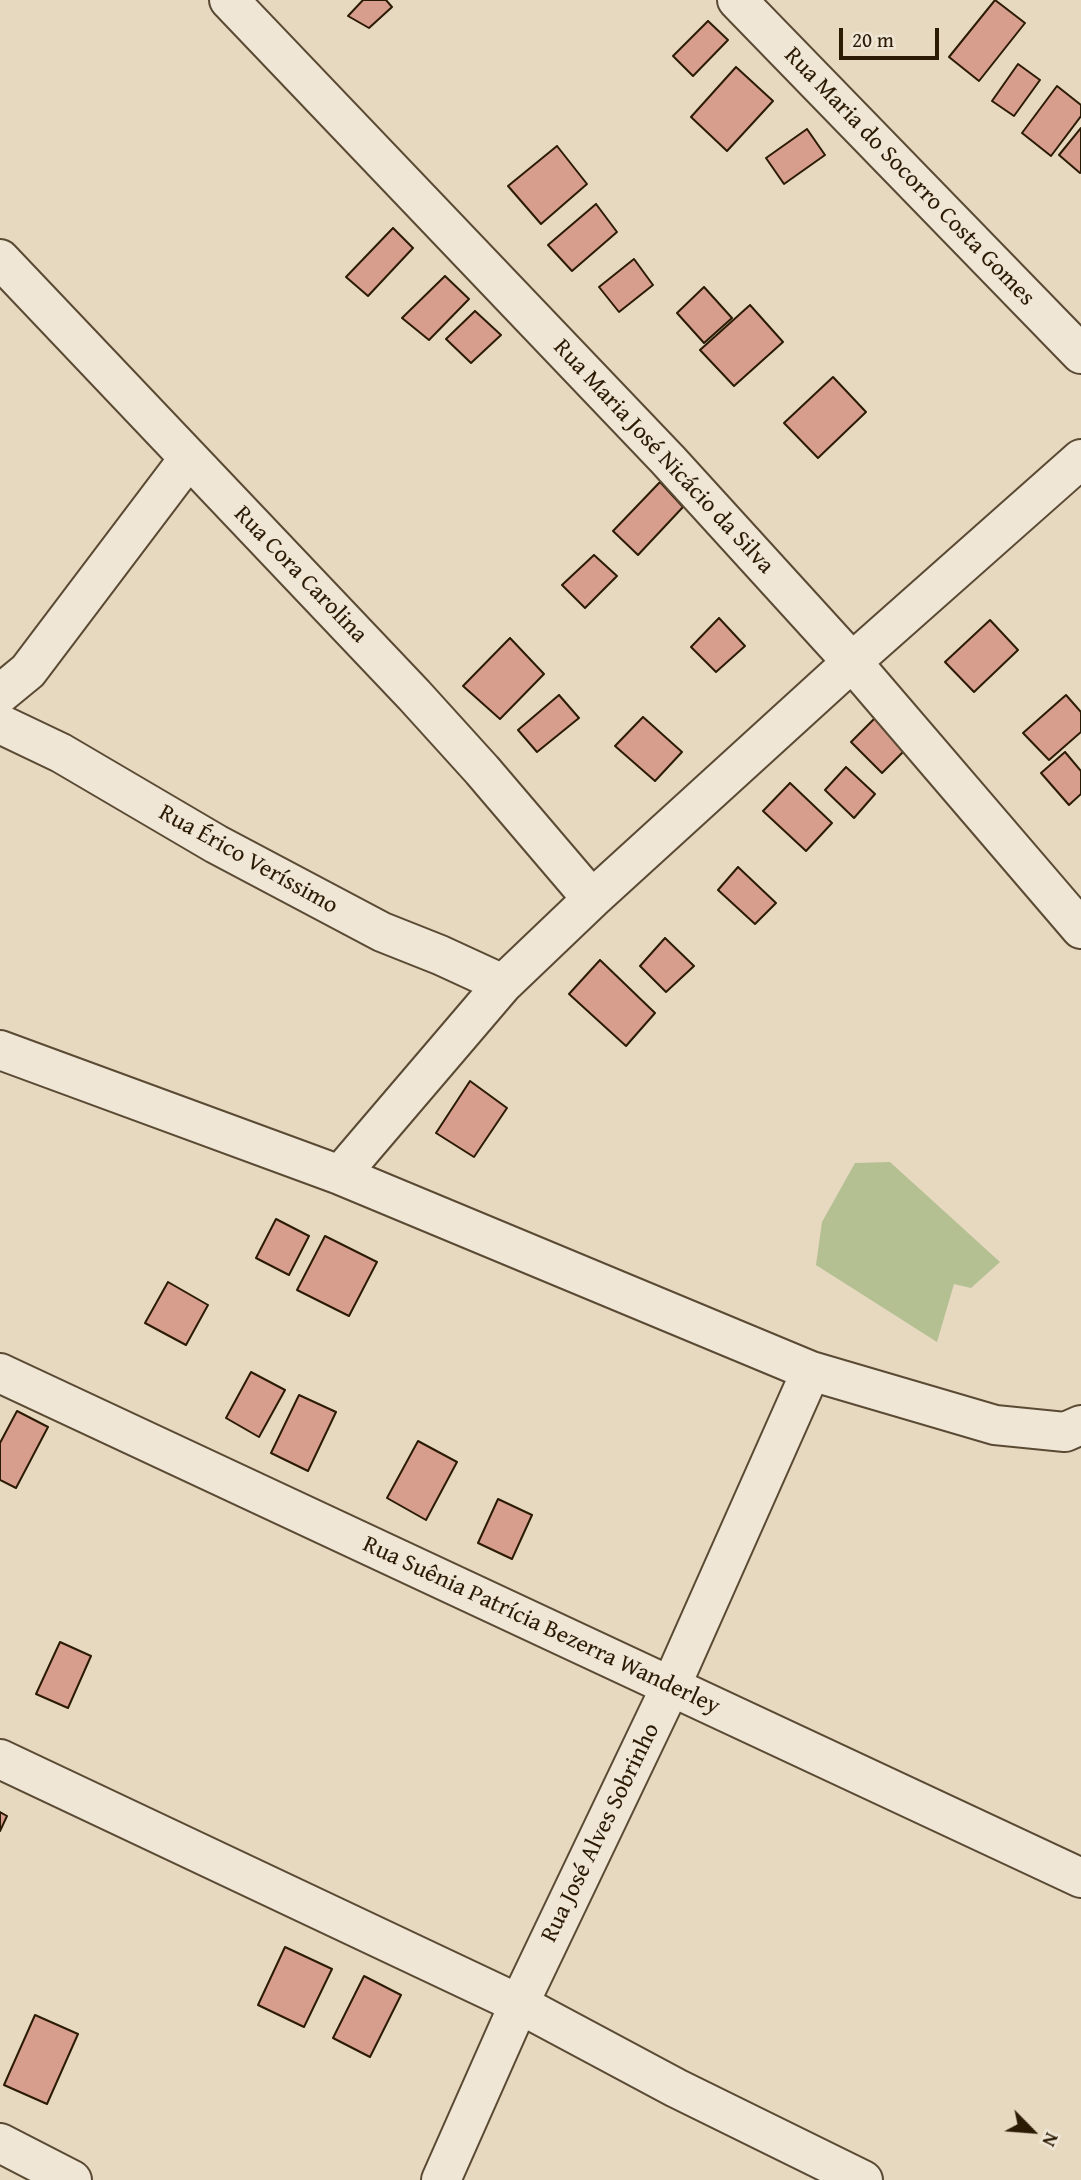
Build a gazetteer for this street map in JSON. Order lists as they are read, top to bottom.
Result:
{
  "streets": {
    "street": [
      "Rua Maria do Socorro Costa Gomes",
      "Rua Maria José Nicácio da Silva",
      "Rua Cora Carolina",
      "Rua Érico Veríssimo",
      "Rua Suênia Patrícia Bezerra Wanderley",
      "Rua José Alves Sobrinho"
    ]
  },
  "crossings": [
    ["Rua Suênia Patrícia Bezerra Wanderley", "Rua José Alves Sobrinho"]
  ],
  "scale_bar": "20 m",
  "north": "bottom right"
}
